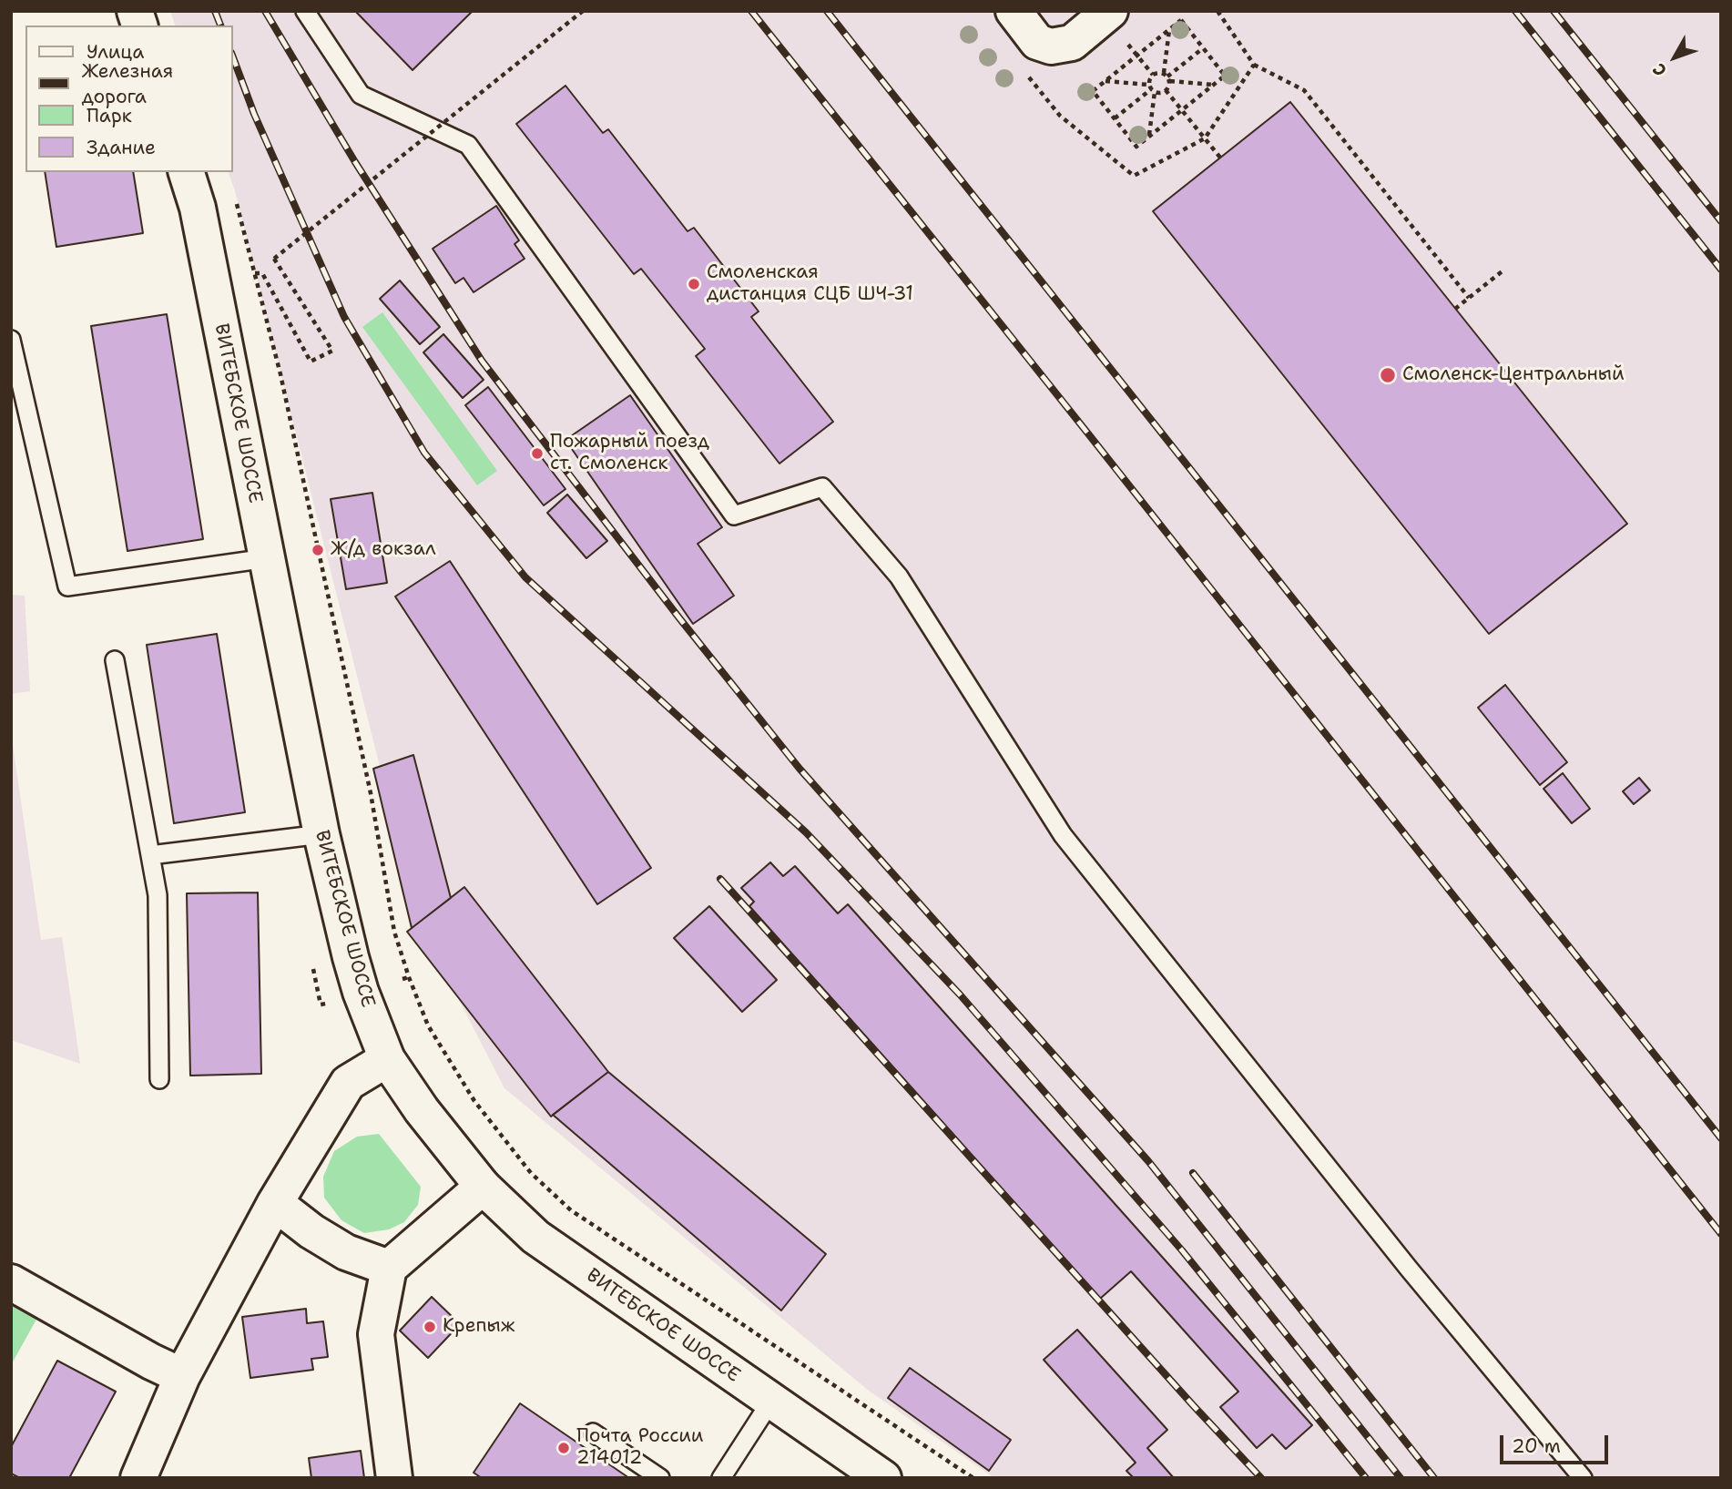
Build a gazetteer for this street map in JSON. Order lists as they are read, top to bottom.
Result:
{
  "streets": {
    "main road": ["ВИТЕБСКОЕ ШОССЕ"]
  },
  "places": [
    "Смоленская дистанция СЦБ ШЧ-31",
    "Смоленск-Центральный",
    "Пожарный поезд ст. Смоленск",
    "Ж/д вокзал",
    "Крепыж",
    "Почта России 214012"
  ],
  "legend": [
    "Улица",
    "Железная дорога",
    "Парк",
    "Здание"
  ],
  "scale_bar": "20 m",
  "north": "bottom left"
}
